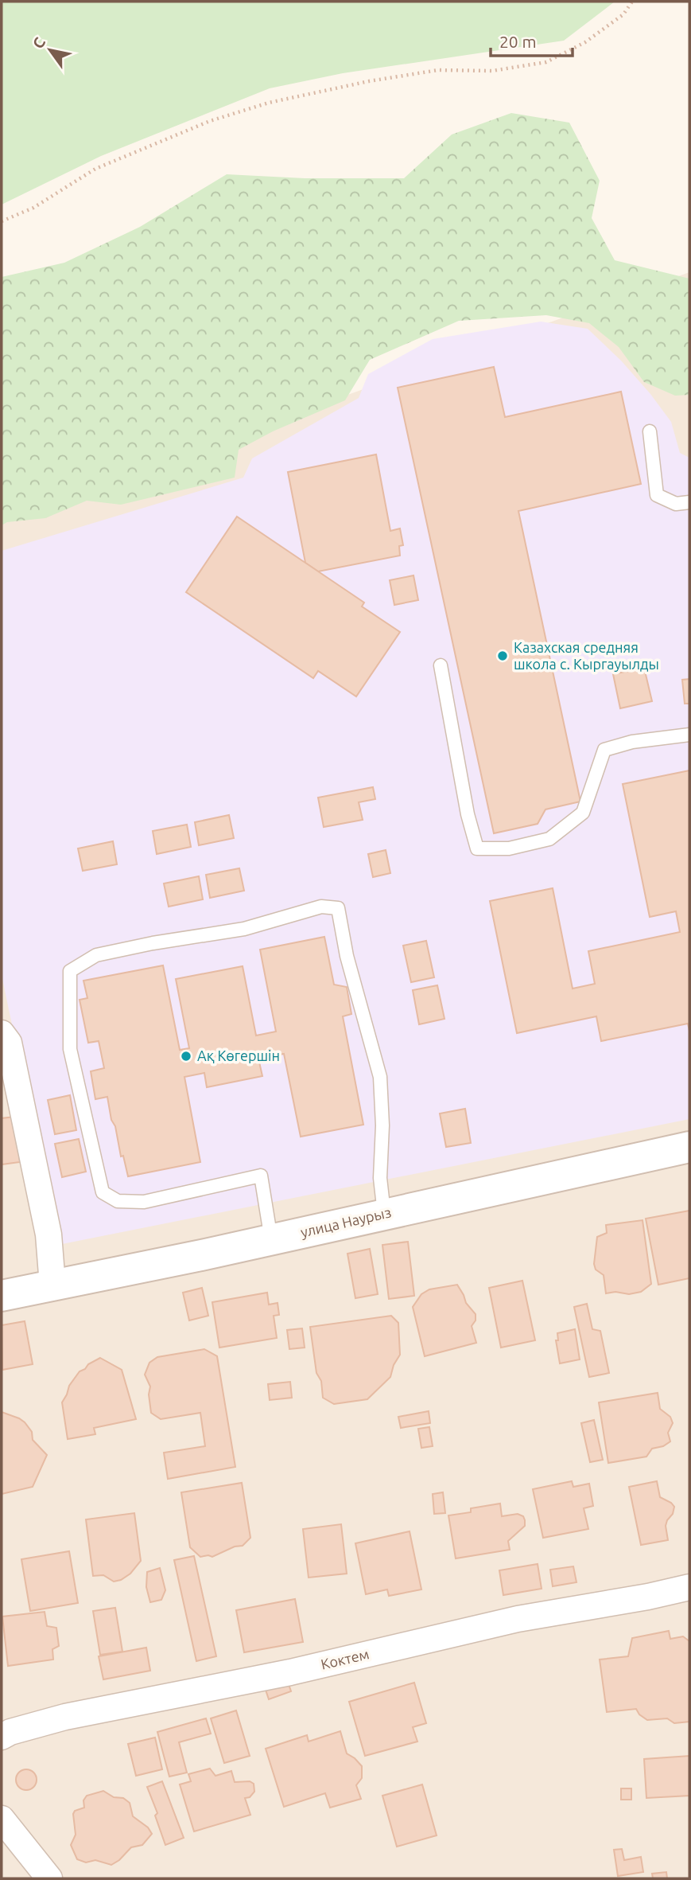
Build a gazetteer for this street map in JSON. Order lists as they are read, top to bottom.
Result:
{
  "streets": {
    "street": ["улица Наурыз", "Коктем"]
  },
  "places": ["Казахская средняя школа с. Кыргауылды", "Ақ Көгершін"],
  "scale_bar": "20 m",
  "north": "top left"
}
